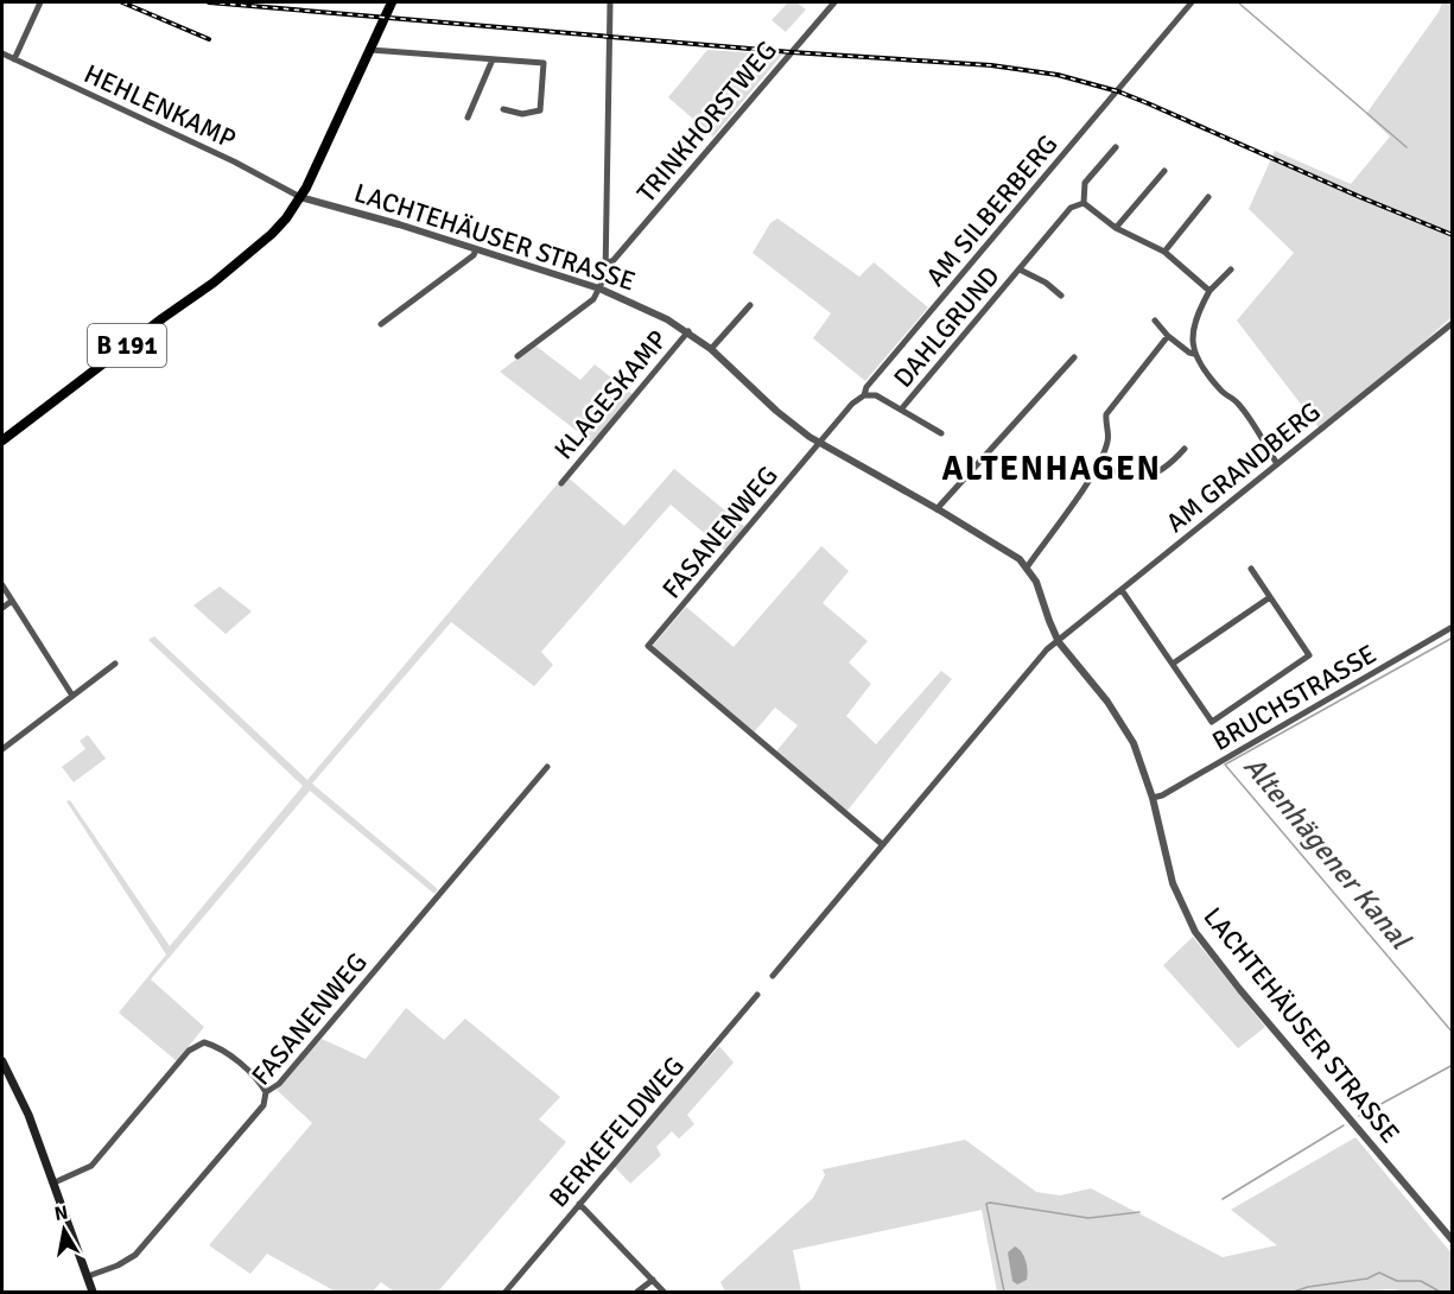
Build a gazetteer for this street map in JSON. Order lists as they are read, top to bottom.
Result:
{
  "streets": {
    "main road": ["B 191"],
    "street": [
      "HEHLENKAMP",
      "TRINKHORSTWEG",
      "AM SILBERBERG",
      "LACHTEHÄUSER STRASSE",
      "DAHLGRUND",
      "KLAGESKAMP",
      "AM GRANDBERG",
      "FASANENWEG",
      "BRUCHSTRASSE",
      "BERKEFELDWEG"
    ]
  },
  "crossings": [
    ["HEHLENKAMP", "LACHTEHÄUSER STRASSE"],
    ["HEHLENKAMP", "B 191"],
    ["AM SILBERBERG", "LACHTEHÄUSER STRASSE"],
    ["AM SILBERBERG", "DAHLGRUND"],
    ["AM SILBERBERG", "FASANENWEG"],
    ["LACHTEHÄUSER STRASSE", "B 191"],
    ["LACHTEHÄUSER STRASSE", "KLAGESKAMP"],
    ["LACHTEHÄUSER STRASSE", "AM GRANDBERG"],
    ["LACHTEHÄUSER STRASSE", "FASANENWEG"],
    ["LACHTEHÄUSER STRASSE", "BRUCHSTRASSE"]
  ],
  "districts": ["ALTENHAGEN"],
  "water": ["Altenhägener Kanal"],
  "north": "top"
}
